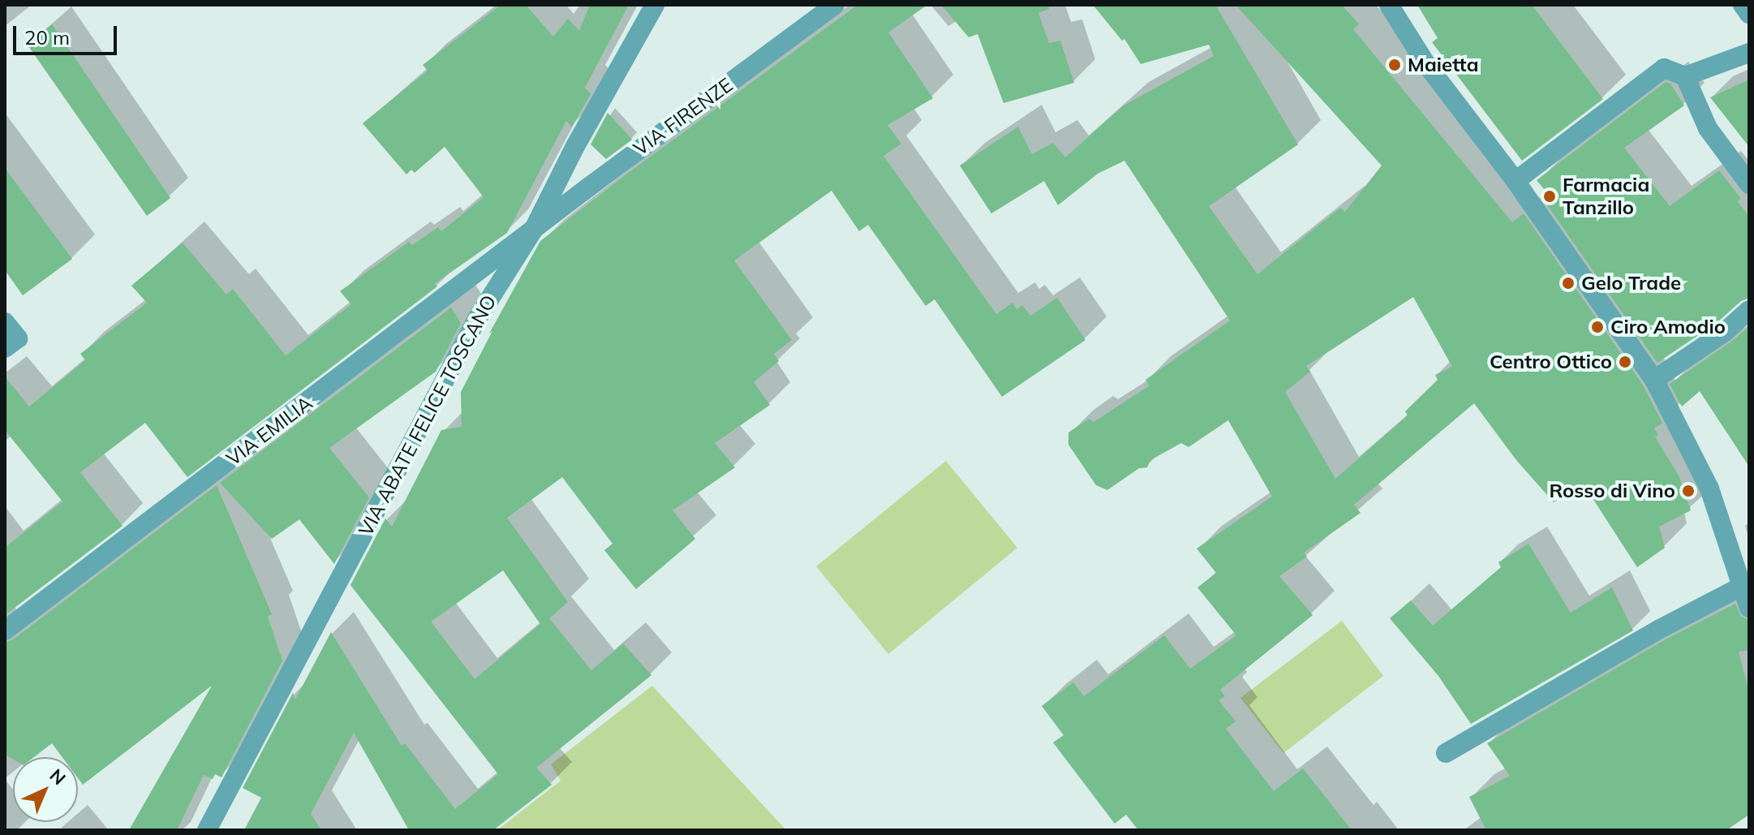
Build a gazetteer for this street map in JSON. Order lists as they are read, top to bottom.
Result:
{
  "streets": {
    "street": ["VIA FIRENZE", "VIA ABATE FELICE TOSCANO", "VIA EMILIA"]
  },
  "crossings": [
    ["VIA FIRENZE", "VIA ABATE FELICE TOSCANO"],
    ["VIA FIRENZE", "VIA EMILIA"],
    ["VIA ABATE FELICE TOSCANO", "VIA EMILIA"]
  ],
  "places": [
    "Maietta",
    "Farmacia Tanzillo",
    "Gelo Trade",
    "Ciro Amodio",
    "Centro Ottico",
    "Rosso di Vino"
  ],
  "scale_bar": "20 m",
  "north": "top right"
}
